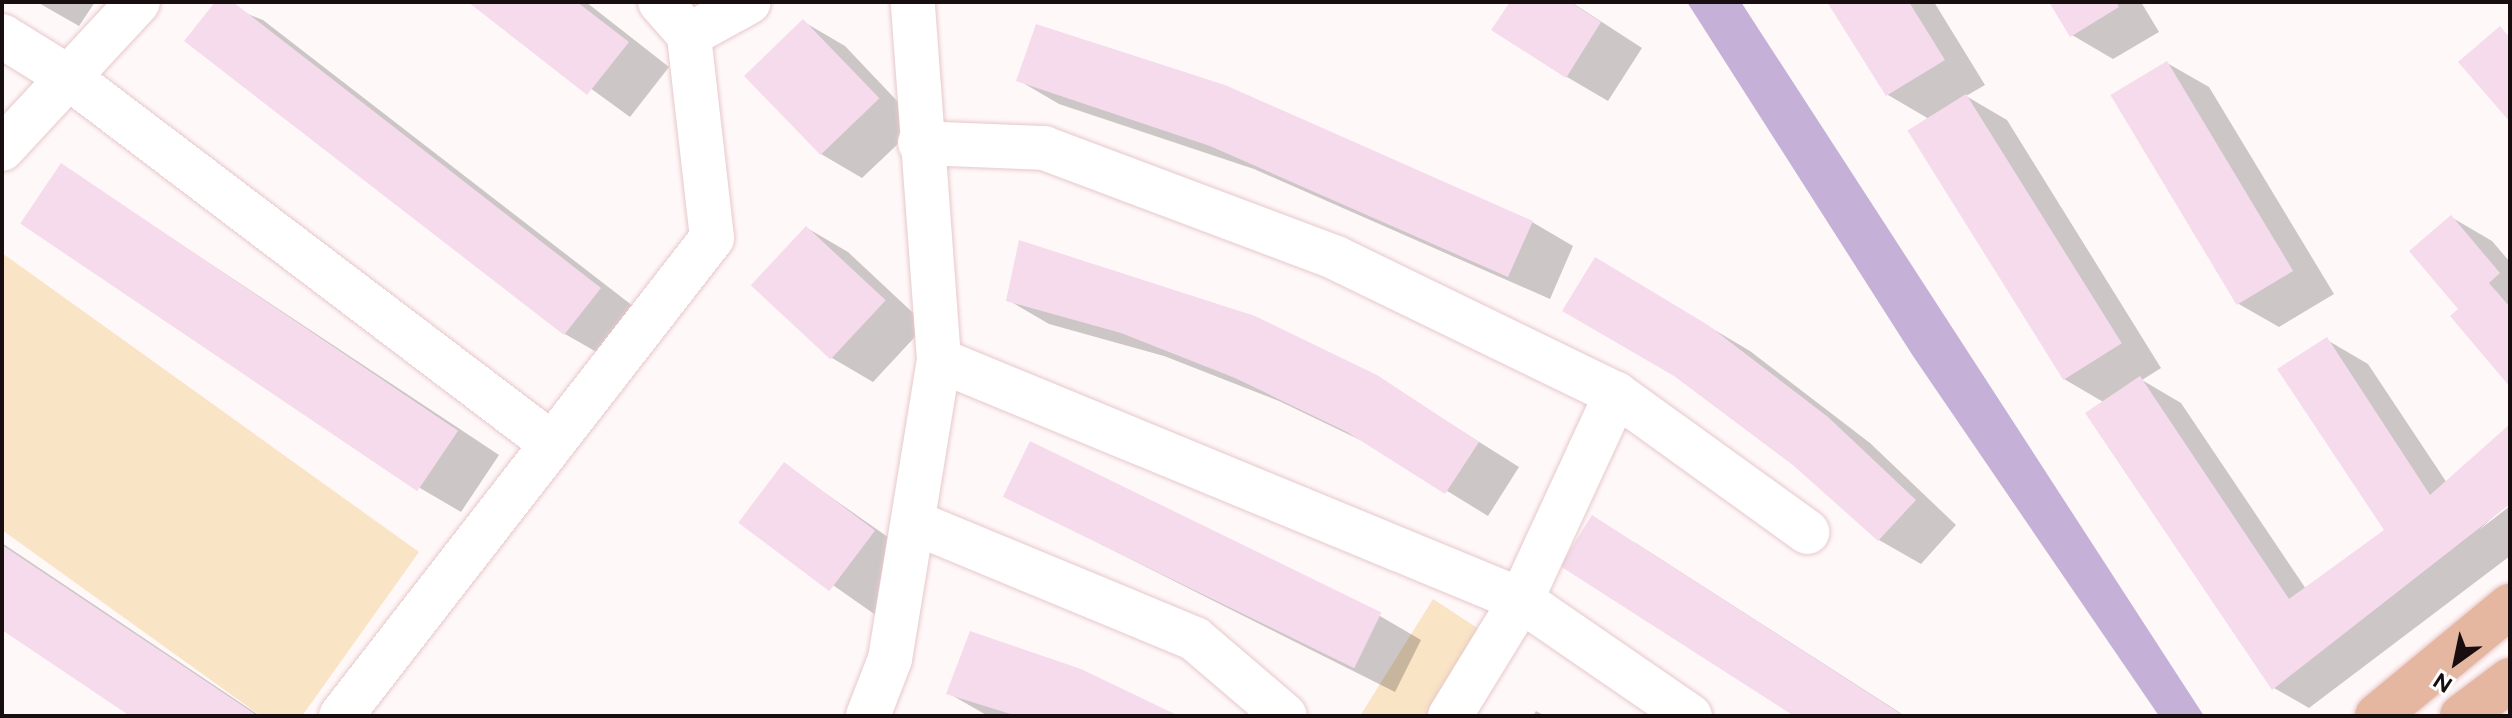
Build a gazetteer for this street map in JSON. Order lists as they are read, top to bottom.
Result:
{
  "north": "bottom left"
}
